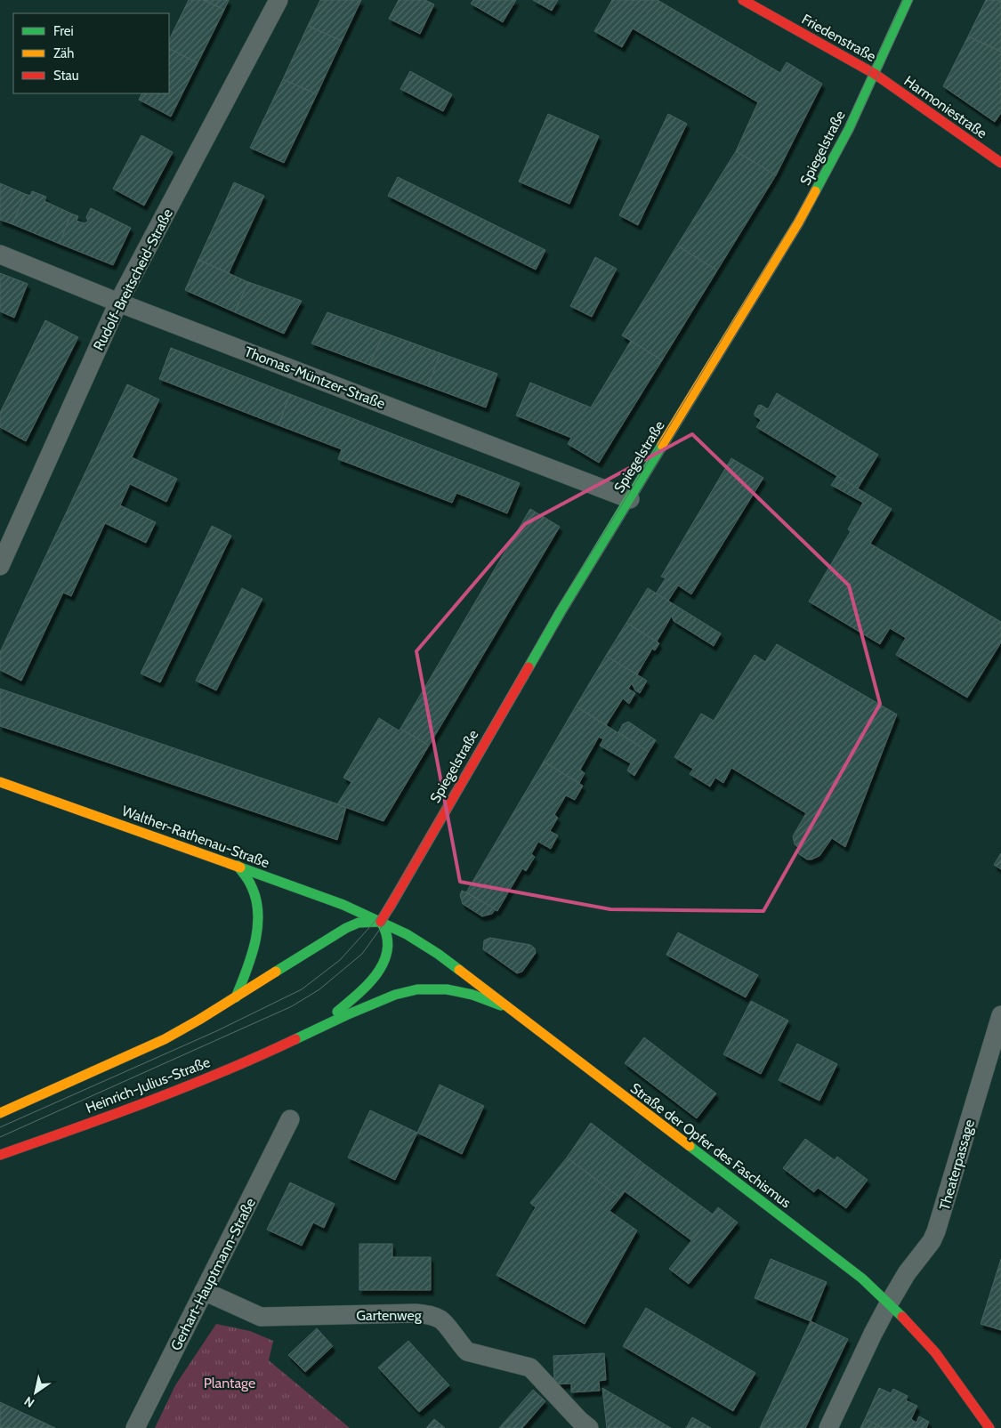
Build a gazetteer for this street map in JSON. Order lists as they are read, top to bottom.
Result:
{
  "streets": {
    "street": [
      "Friedenstraße",
      "Harmoniestraße",
      "Spiegelstraße",
      "Rudolf-Breitscheid-Straße",
      "Thomas-Müntzer-Straße",
      "Walther-Rathenau-Straße",
      "Heinrich-Julius-Straße",
      "Straße der Opfer des Faschismus",
      "Theaterpassage",
      "Gerhart-Hauptmann-Straße",
      "Gartenweg"
    ]
  },
  "crossings": [
    ["Friedenstraße", "Harmoniestraße"],
    ["Friedenstraße", "Spiegelstraße"],
    ["Harmoniestraße", "Spiegelstraße"],
    ["Spiegelstraße", "Thomas-Müntzer-Straße"],
    ["Spiegelstraße", "Walther-Rathenau-Straße"],
    ["Spiegelstraße", "Heinrich-Julius-Straße"],
    ["Spiegelstraße", "Straße der Opfer des Faschismus"],
    ["Rudolf-Breitscheid-Straße", "Thomas-Müntzer-Straße"],
    ["Walther-Rathenau-Straße", "Heinrich-Julius-Straße"],
    ["Walther-Rathenau-Straße", "Straße der Opfer des Faschismus"],
    ["Heinrich-Julius-Straße", "Straße der Opfer des Faschismus"],
    ["Straße der Opfer des Faschismus", "Theaterpassage"],
    ["Gerhart-Hauptmann-Straße", "Gartenweg"]
  ],
  "parks": ["Plantage"],
  "legend": ["Frei", "Zäh", "Stau"],
  "north": "bottom left"
}
